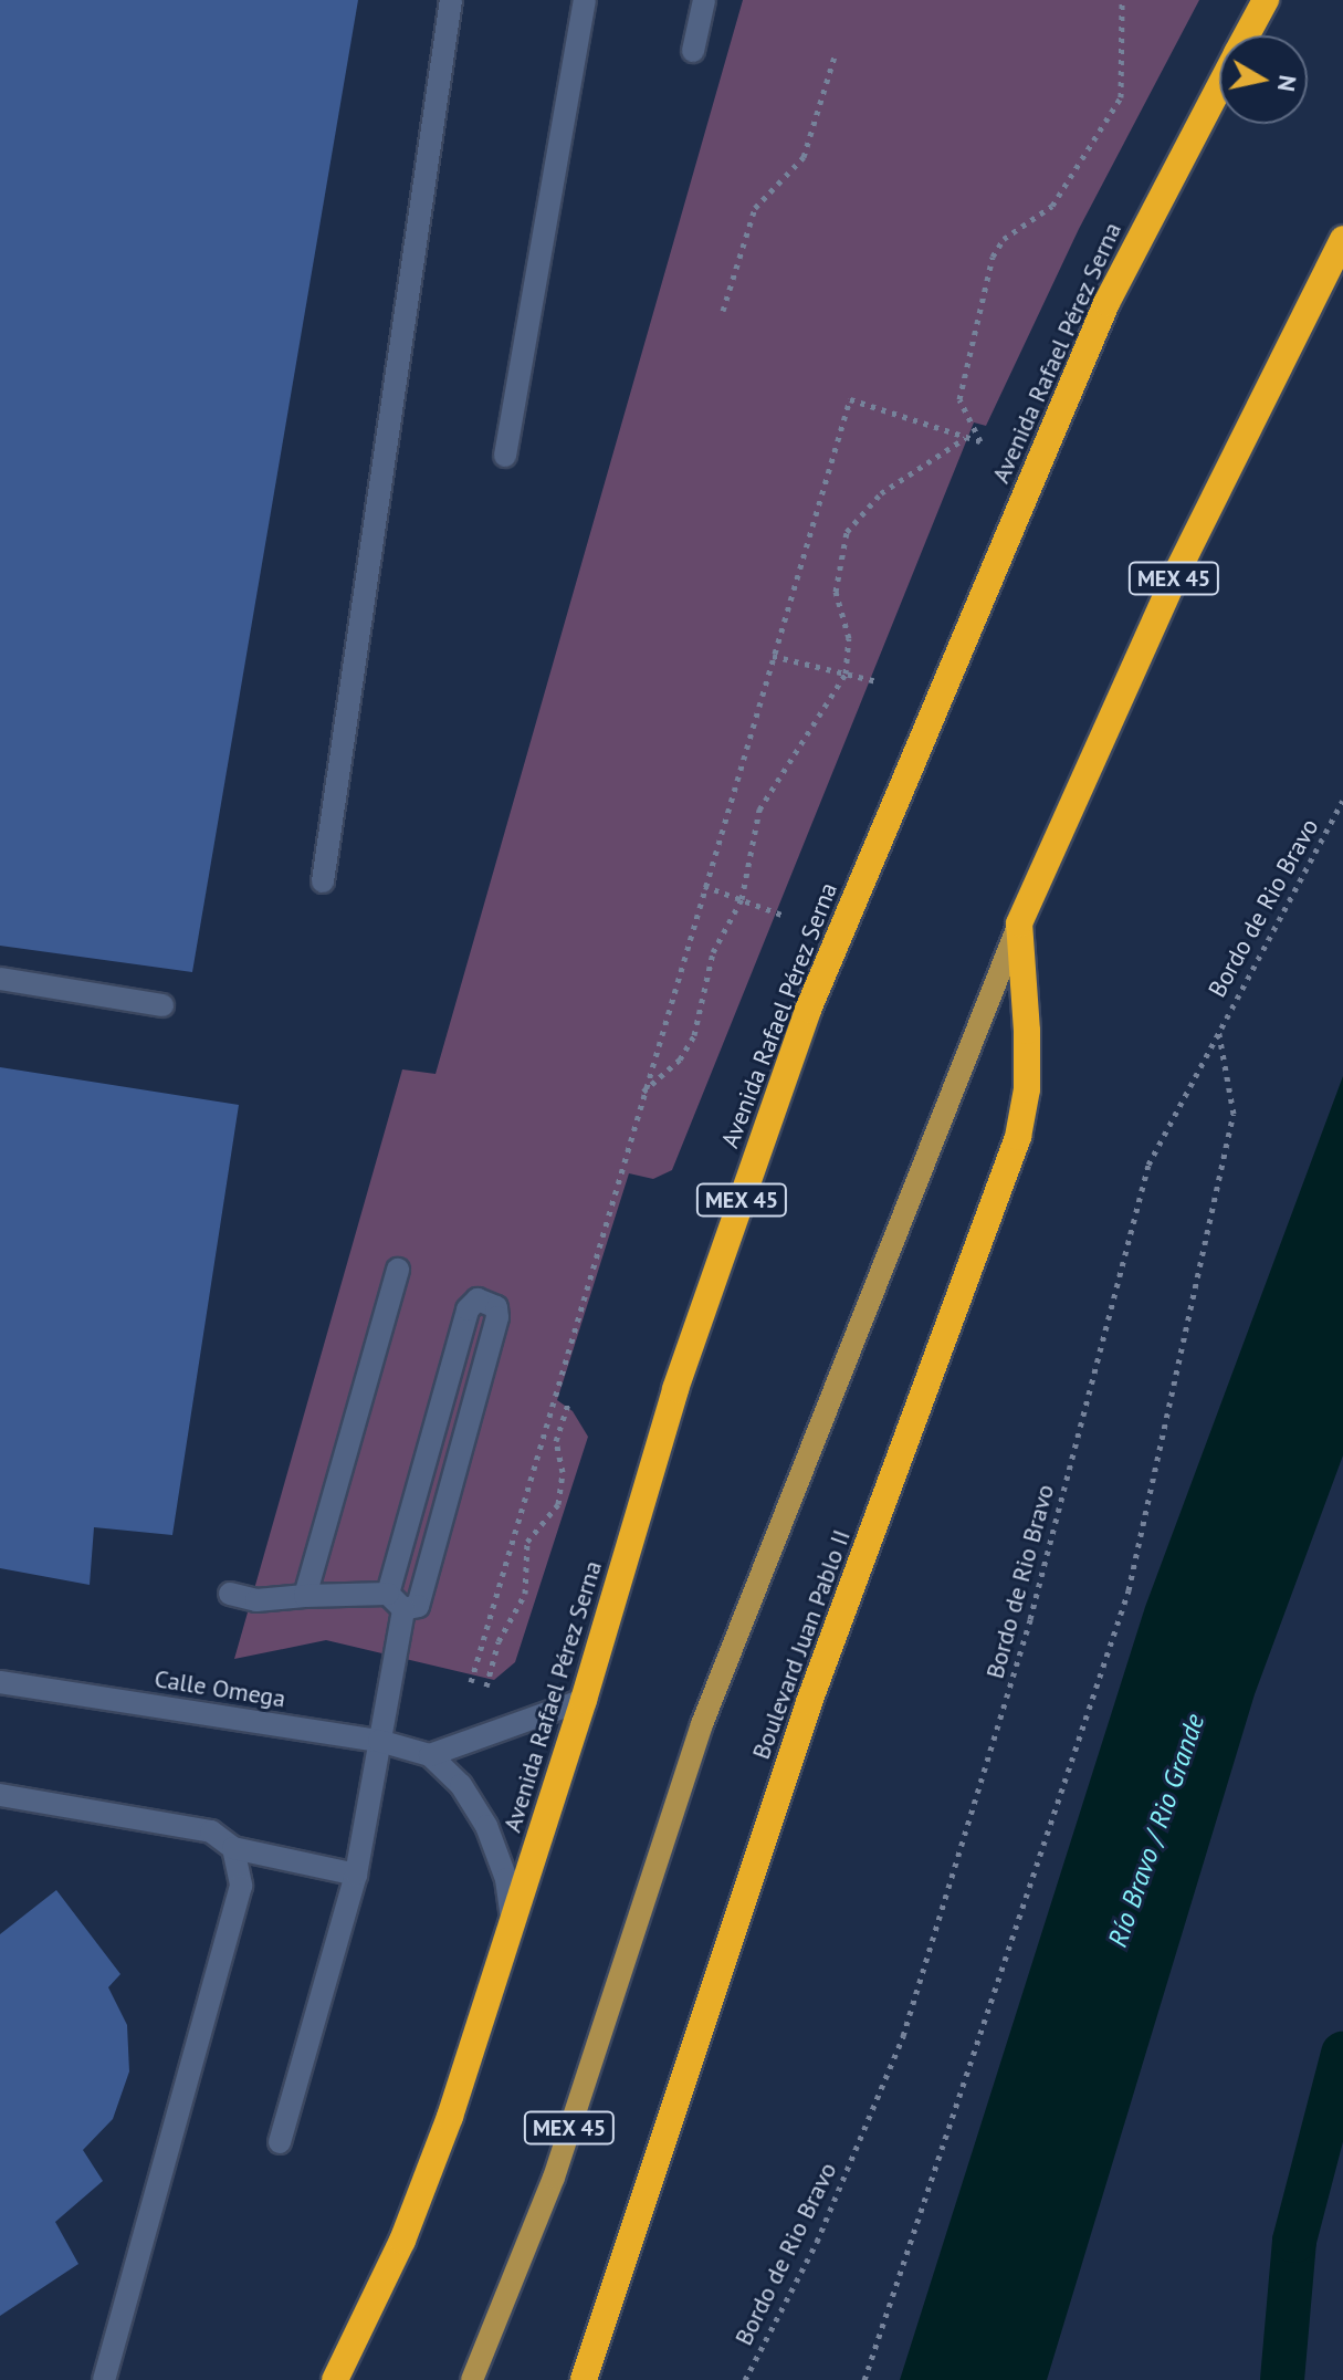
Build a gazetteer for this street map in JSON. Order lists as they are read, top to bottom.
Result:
{
  "streets": {
    "highway": ["Avenida Rafael Pérez Serna", "MEX 45", "Boulevard Juan Pablo II"],
    "street": ["Calle Omega"],
    "path": ["Bordo de Rio Bravo"]
  },
  "crossings": [
    ["MEX 45", "Boulevard Juan Pablo II"]
  ],
  "water": ["Río Bravo / Rio Grande"],
  "north": "right"
}
